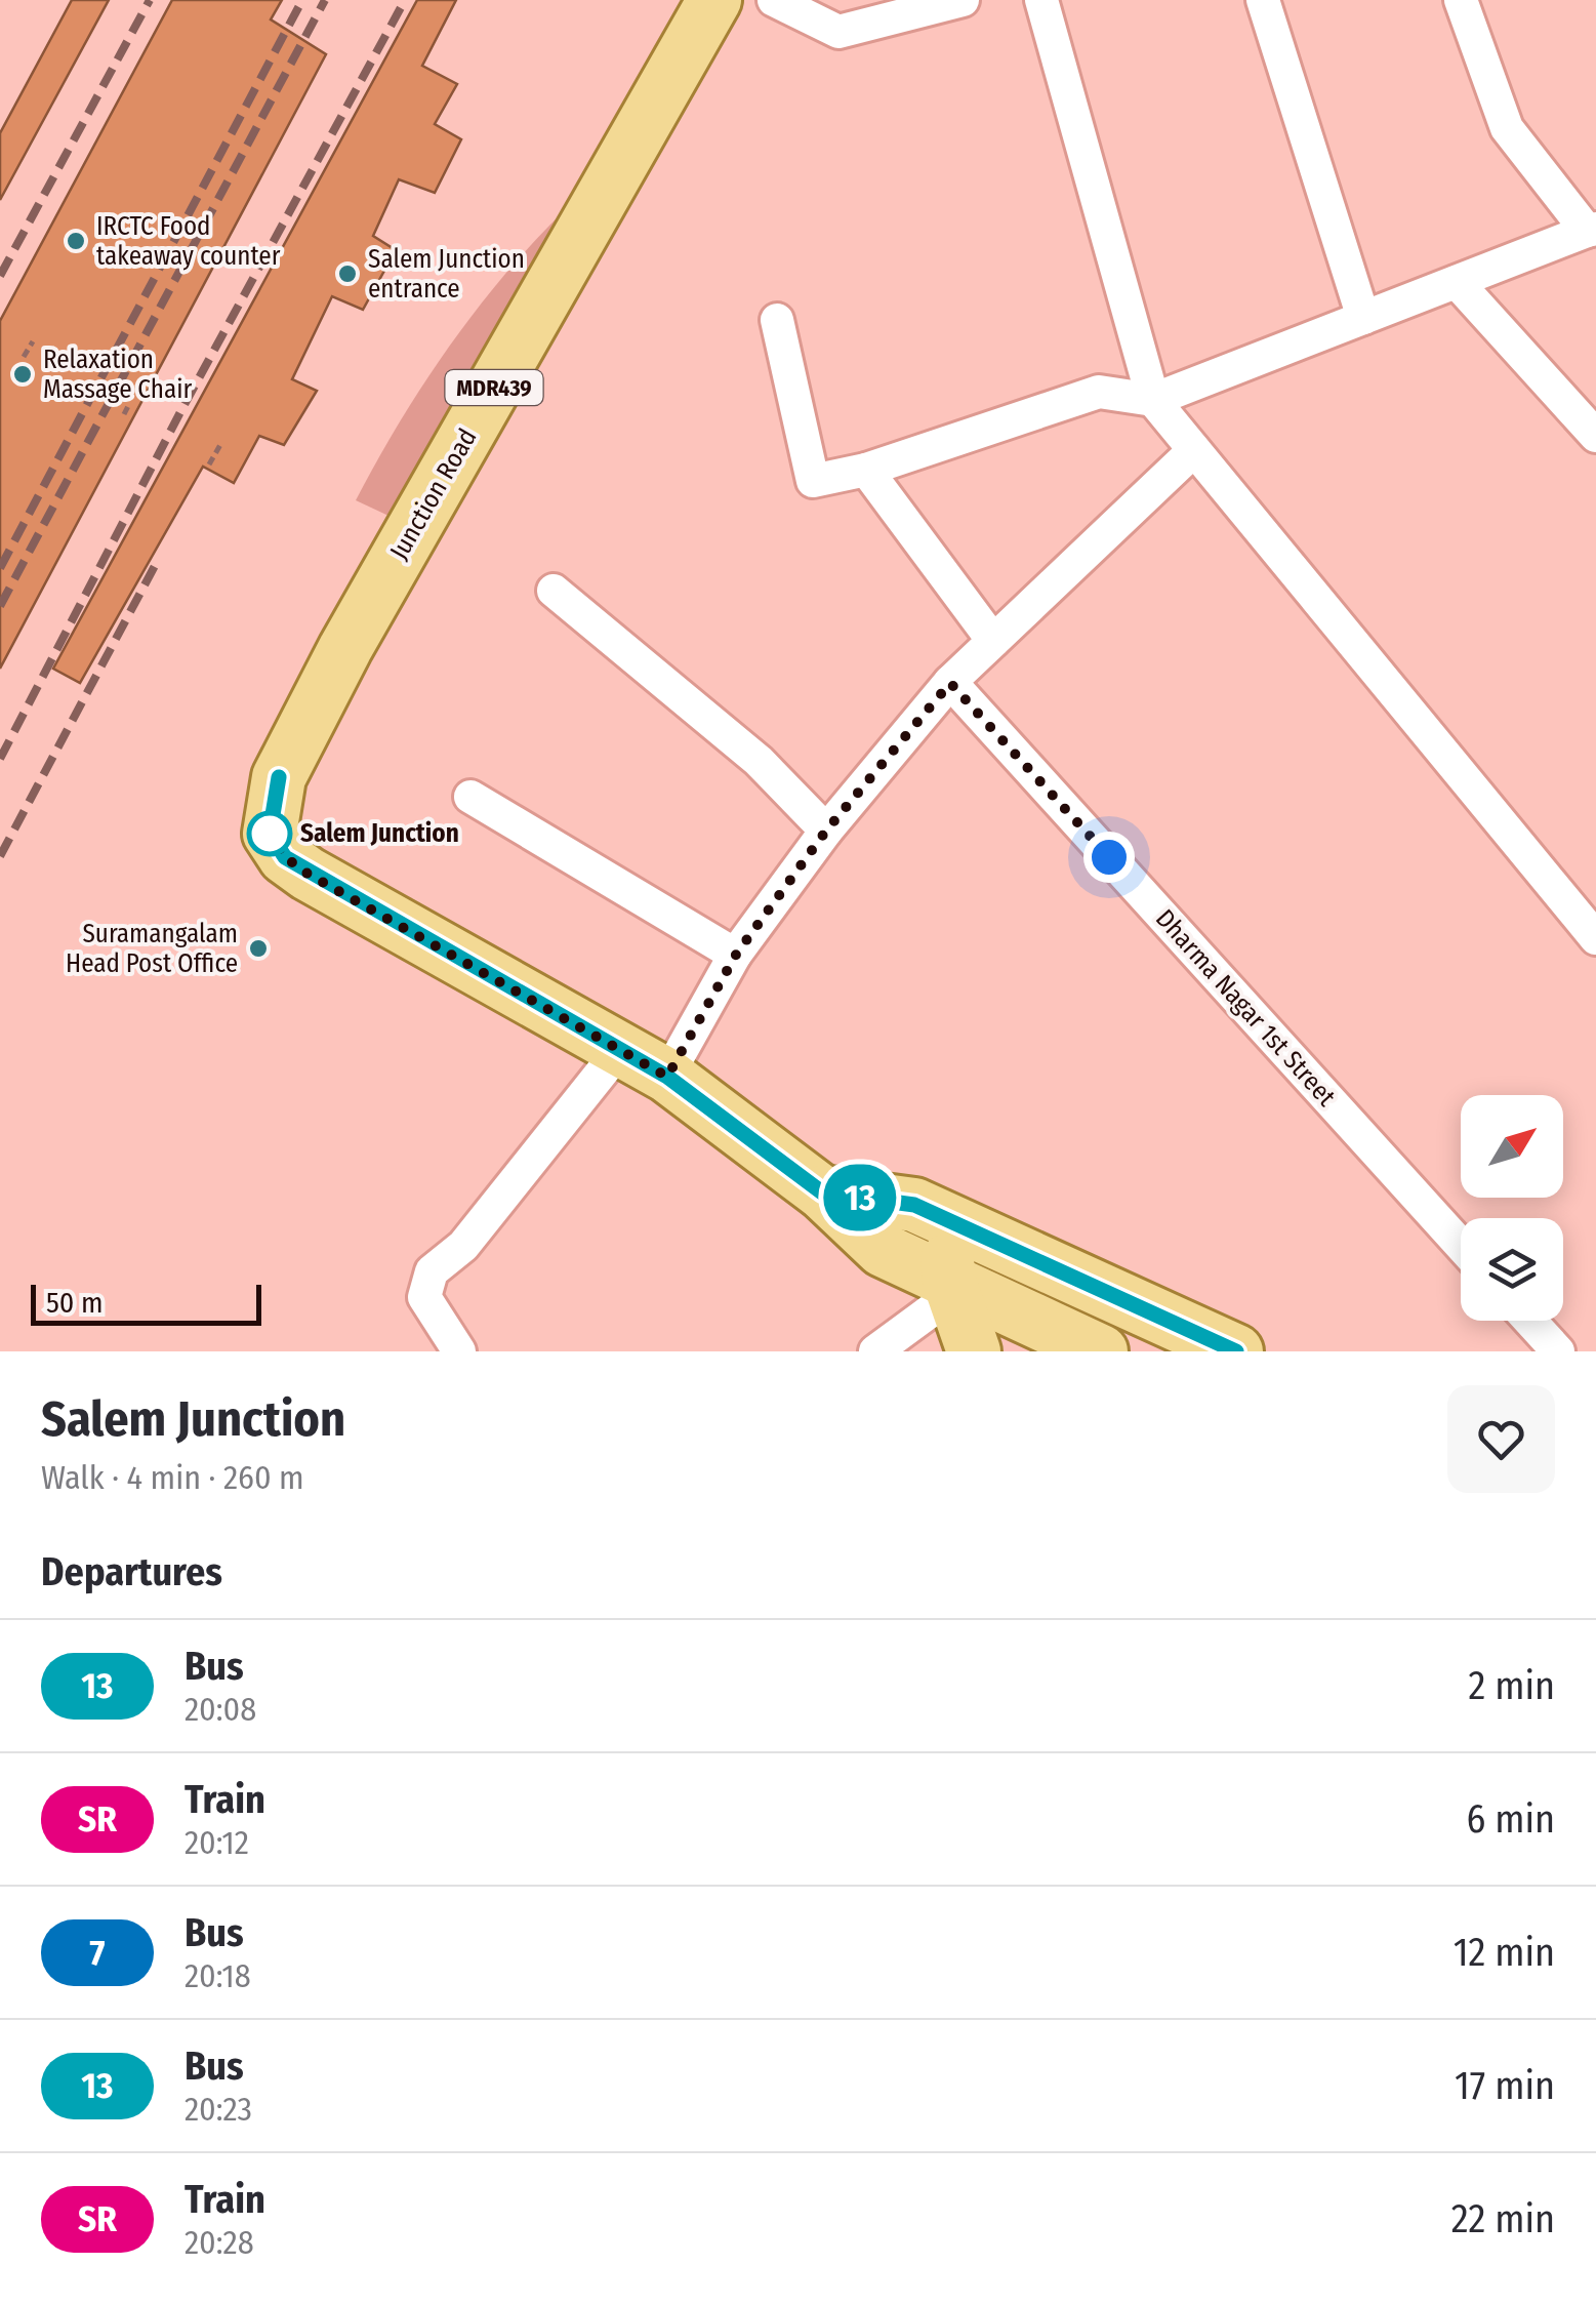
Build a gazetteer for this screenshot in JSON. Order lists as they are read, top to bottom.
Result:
{
  "streets": {
    "main road": ["MDR439", "Junction Road"],
    "street": ["Dharma Nagar 1st Street"]
  },
  "places": [
    "IRCTC Food takeaway counter",
    "Salem Junction entrance",
    "Relaxation Massage Chair",
    "Salem Junction",
    "Suramangalam Head Post Office"
  ],
  "lines": ["bus line 13"],
  "scale_bar": "50 m",
  "north": "top right",
  "page": {
    "on_map": "13",
    "scale": "50 m",
    "heading": [
      ["Salem Junction", "Walk · 4 min · 260 m"],
      "Departures"
    ],
    "list": [
      {
        "mark": "13",
        "name": "Bus",
        "note": "20:08",
        "value": "2 min"
      },
      {
        "mark": "SR",
        "name": "Train",
        "note": "20:12",
        "value": "6 min"
      },
      {
        "mark": "7",
        "name": "Bus",
        "note": "20:18",
        "value": "12 min"
      },
      {
        "mark": "13",
        "name": "Bus",
        "note": "20:23",
        "value": "17 min"
      },
      {
        "mark": "SR",
        "name": "Train",
        "note": "20:28",
        "value": "22 min"
      }
    ]
  }
}
